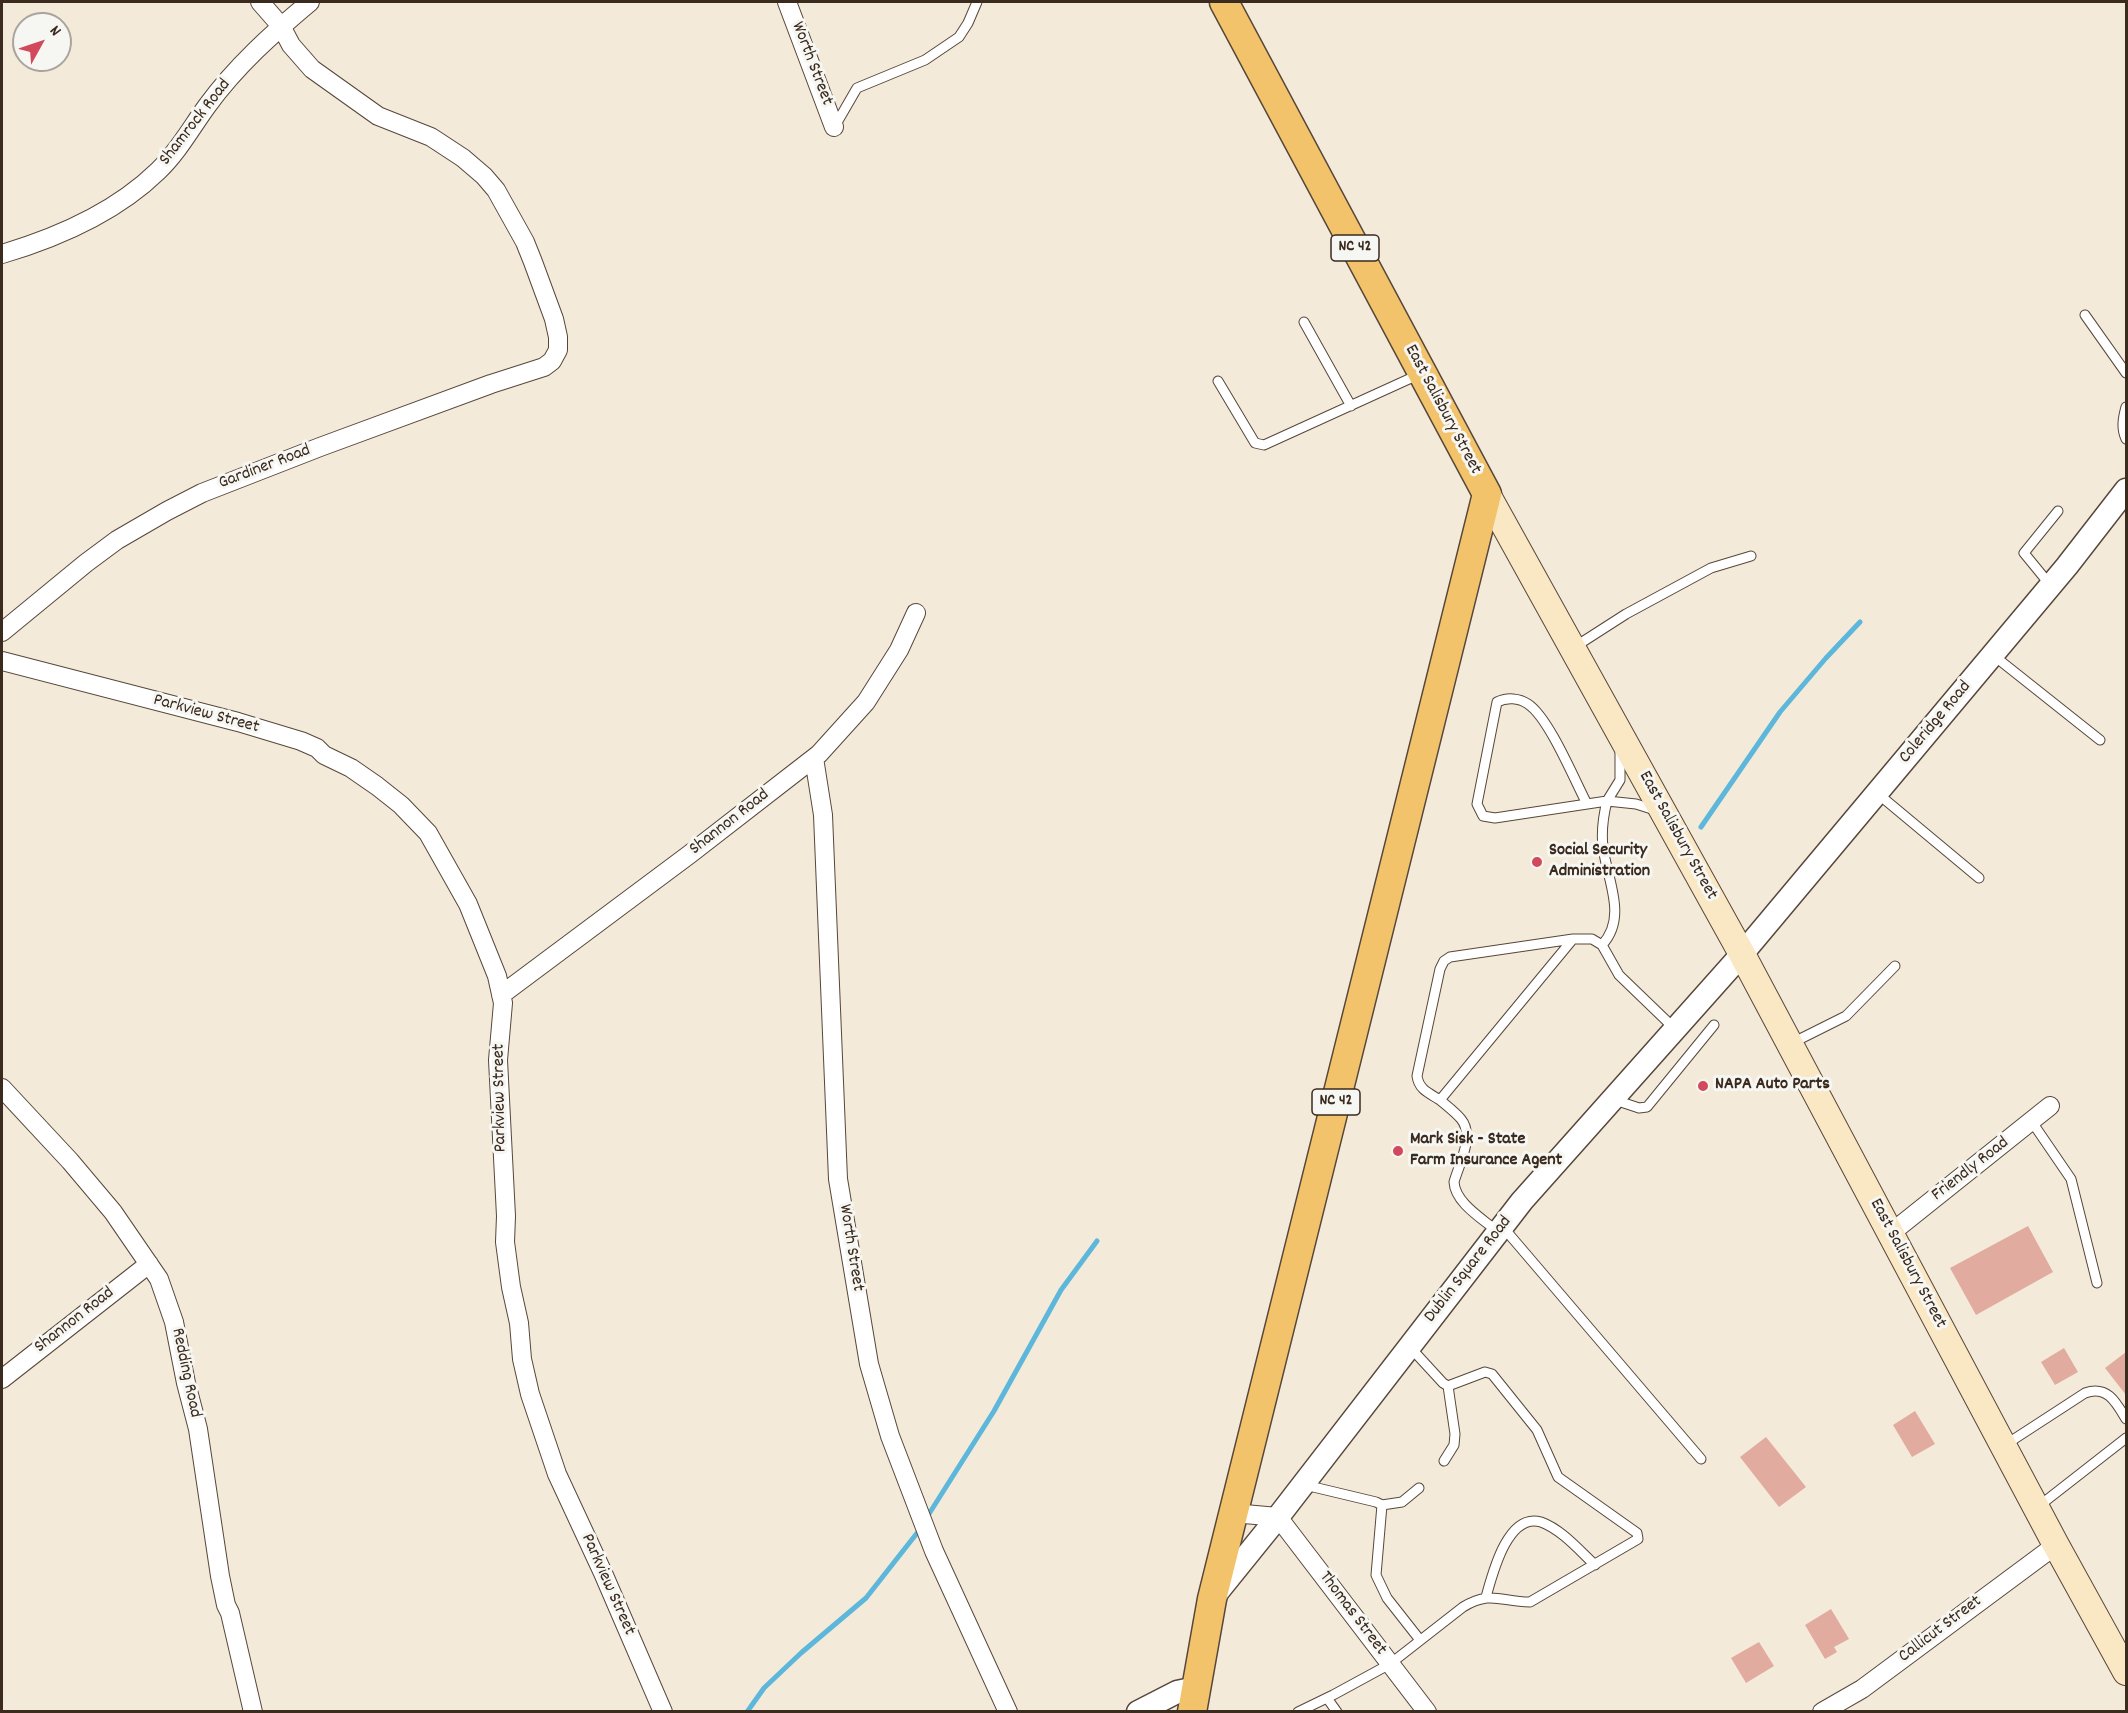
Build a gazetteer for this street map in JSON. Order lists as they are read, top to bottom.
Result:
{
  "streets": {
    "main road": ["NC 42", "East Salisbury Street"],
    "street": [
      "Worth Street",
      "Shamrock Road",
      "Gardiner Road",
      "Parkview Street",
      "Coleridge Road",
      "Shannon Road",
      "Friendly Road",
      "Dublin Square Road",
      "Redding Road",
      "Thomas Street",
      "Callicut Street"
    ]
  },
  "crossings": [
    ["Worth Street", "Shannon Road"],
    ["Shamrock Road", "Gardiner Road"],
    ["NC 42", "East Salisbury Street"],
    ["NC 42", "Dublin Square Road"],
    ["East Salisbury Street", "Coleridge Road"],
    ["East Salisbury Street", "Friendly Road"],
    ["East Salisbury Street", "Dublin Square Road"],
    ["East Salisbury Street", "Callicut Street"],
    ["Parkview Street", "Shannon Road"],
    ["Coleridge Road", "Dublin Square Road"],
    ["Shannon Road", "Redding Road"],
    ["Dublin Square Road", "Thomas Street"]
  ],
  "places": ["Social Security Administration", "NAPA Auto Parts", "Mark Sisk - State Farm Insurance Agent"],
  "north": "top right"
}
